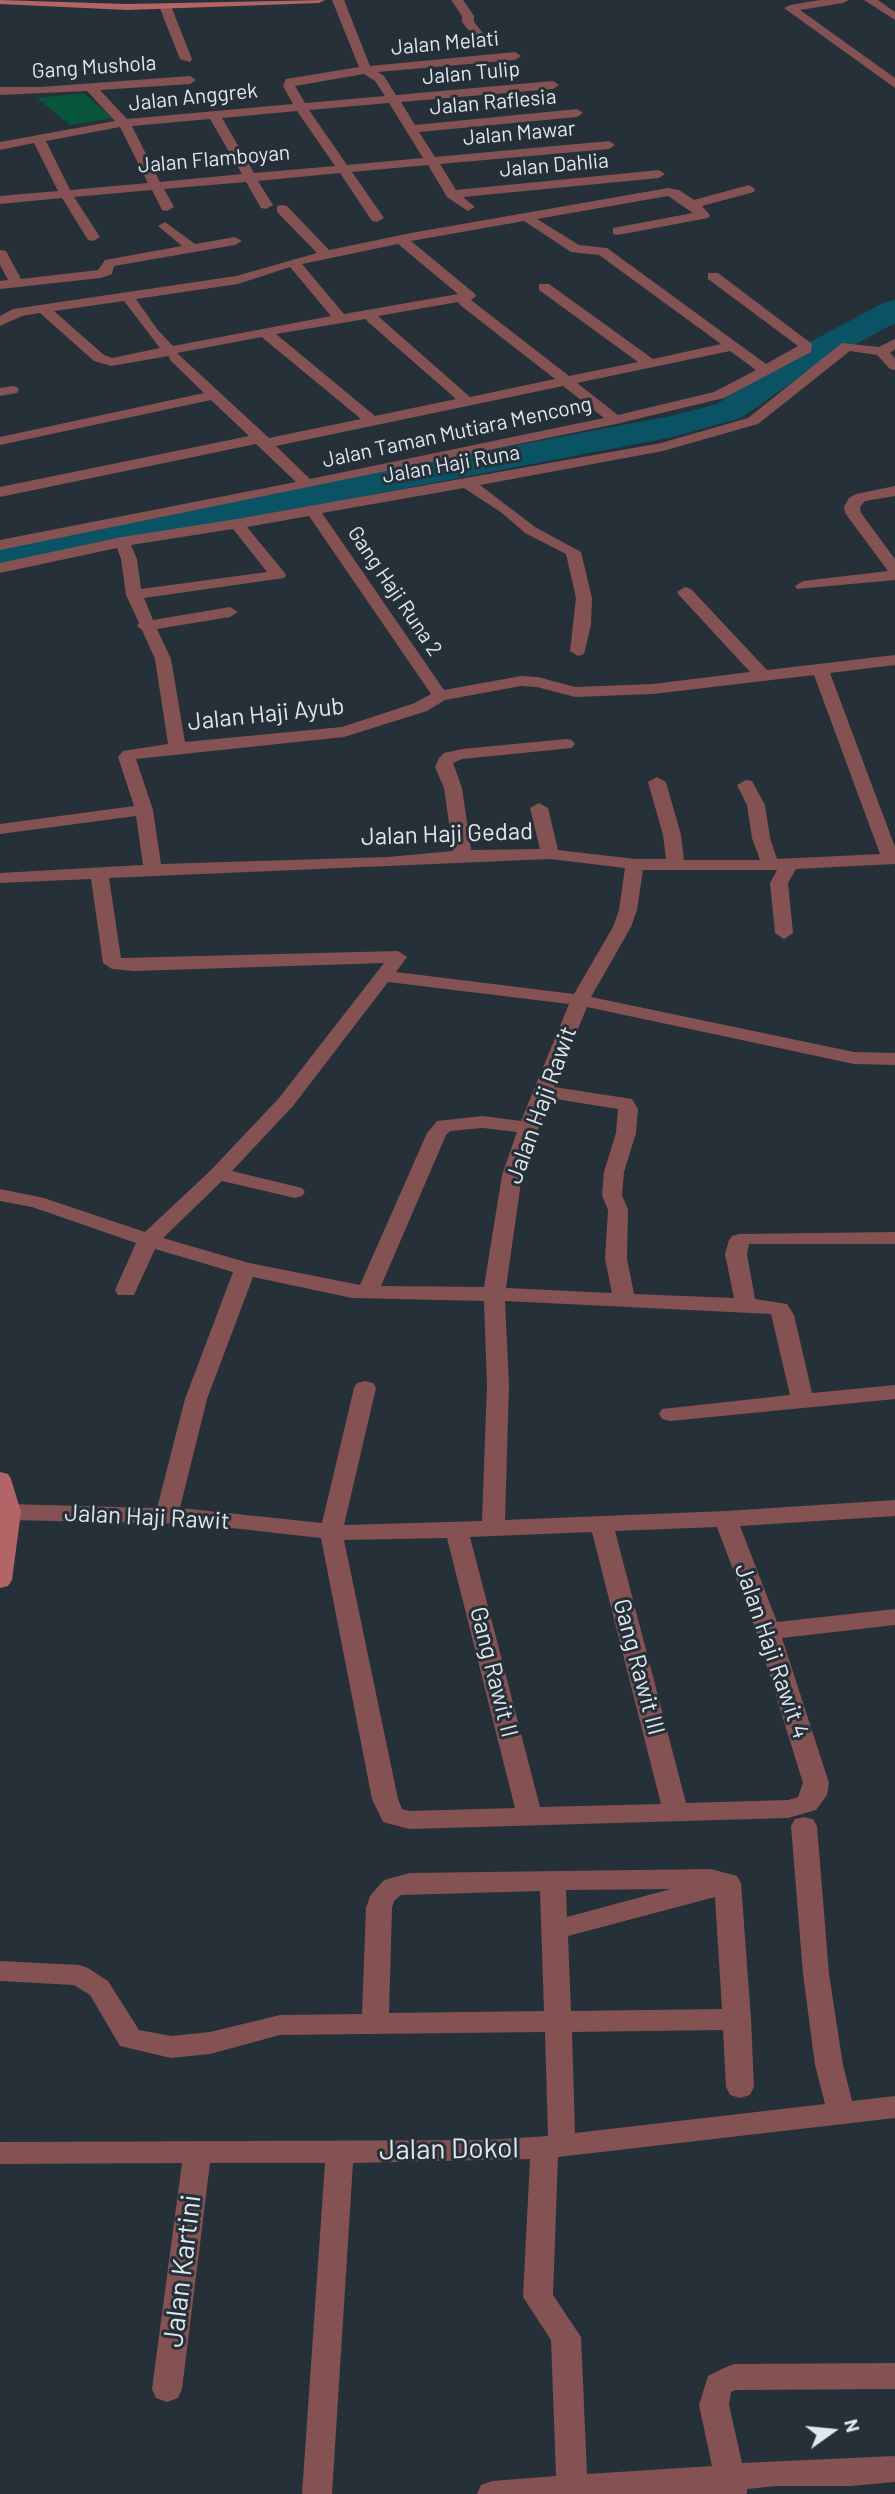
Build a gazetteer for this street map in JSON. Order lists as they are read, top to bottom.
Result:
{
  "streets": {
    "street": [
      "Jalan Melati",
      "Gang Mushola",
      "Jalan Tulip",
      "Jalan Anggrek",
      "Jalan Raflesia",
      "Jalan Mawar",
      "Jalan Flamboyan",
      "Jalan Dahlia",
      "Jalan Taman Mutiara Mencong",
      "Jalan Haji Runa",
      "Gang Haji Runa 2",
      "Jalan Haji Ayub",
      "Jalan Haji Gedad",
      "Jalan Haji Rawit",
      "Jalan Haji Rawit 4",
      "Gang Rawit III",
      "Gang Rawit II",
      "Jalan Dokol",
      "Jalan Kartini"
    ]
  },
  "crossings": [
    ["Jalan Melati", "Jalan Anggrek"],
    ["Jalan Tulip", "Jalan Anggrek"],
    ["Jalan Mawar", "Jalan Flamboyan"],
    ["Jalan Haji Runa", "Gang Haji Runa 2"],
    ["Gang Haji Runa 2", "Jalan Haji Ayub"],
    ["Jalan Haji Ayub", "Jalan Haji Gedad"],
    ["Jalan Haji Gedad", "Jalan Haji Rawit"],
    ["Jalan Haji Rawit", "Jalan Haji Rawit 4"],
    ["Jalan Haji Rawit", "Gang Rawit III"],
    ["Jalan Haji Rawit", "Gang Rawit II"],
    ["Jalan Haji Rawit 4", "Gang Rawit III"],
    ["Jalan Dokol", "Jalan Kartini"]
  ],
  "north": "right"
}
